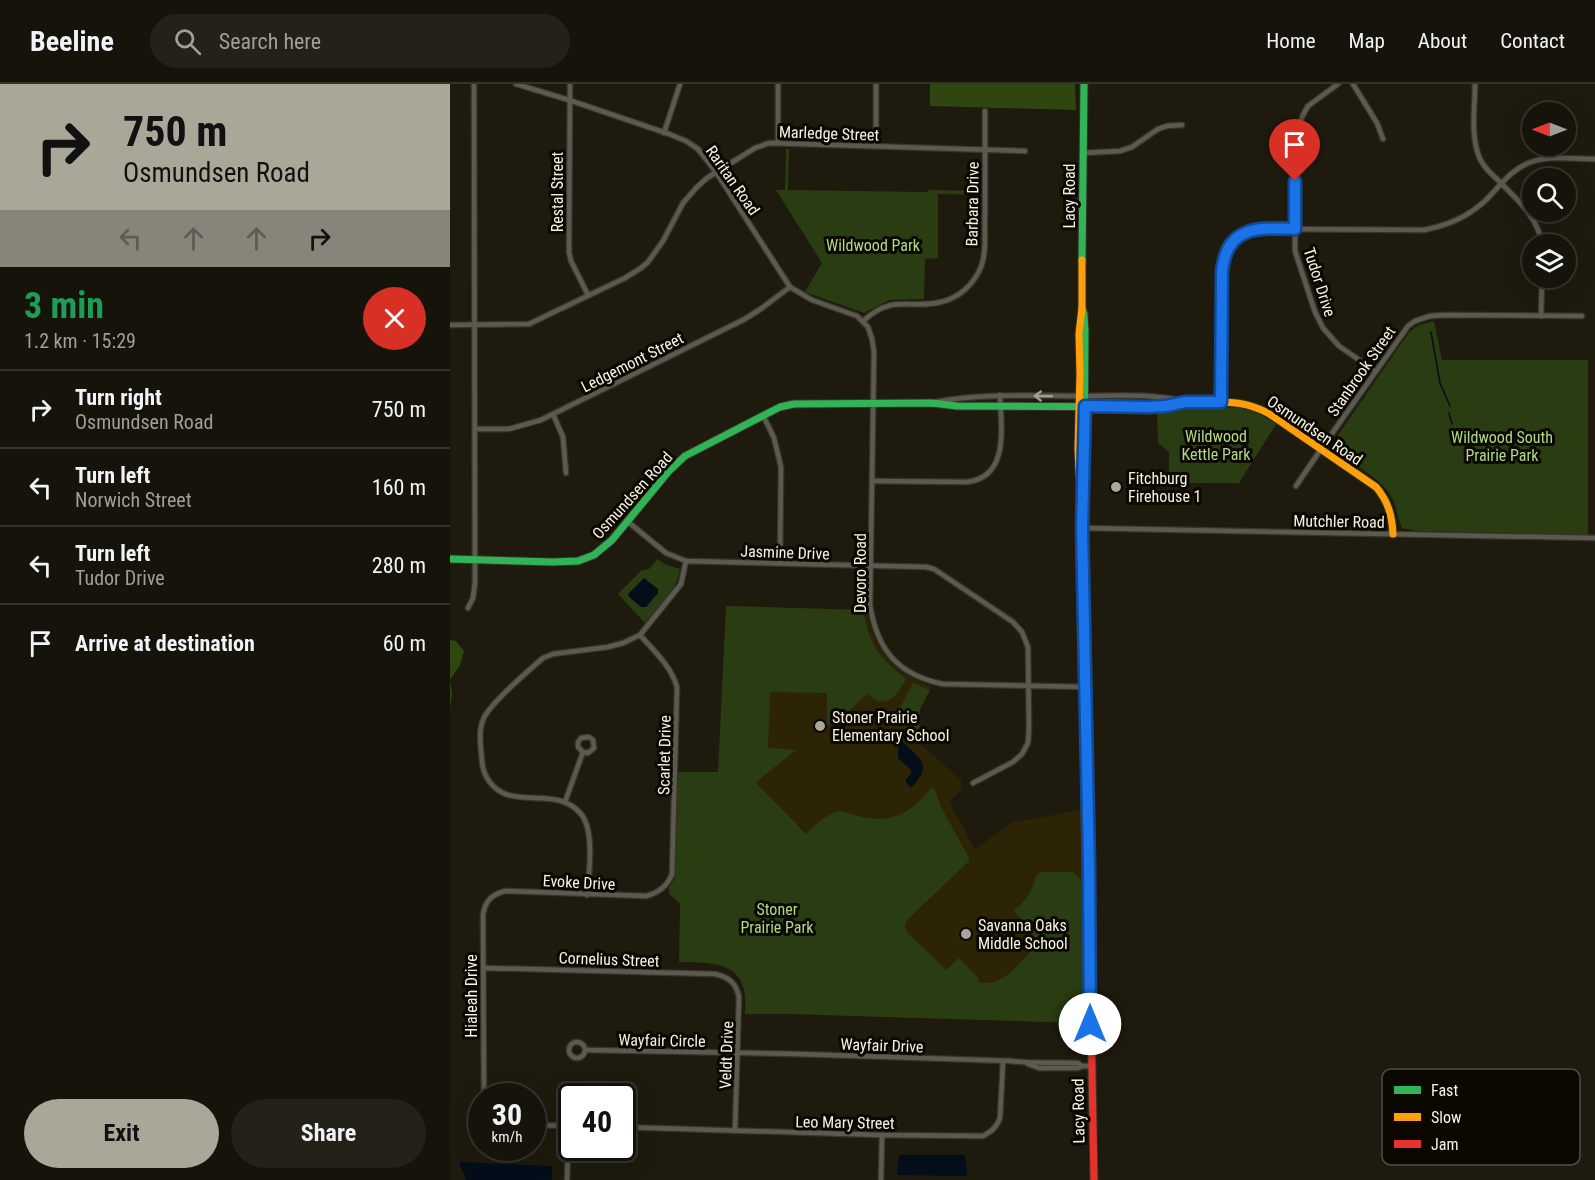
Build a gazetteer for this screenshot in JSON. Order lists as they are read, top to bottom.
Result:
{
  "streets": {
    "street": [
      "Marledge Street",
      "Raritan Road",
      "Restal Street",
      "Lacy Road",
      "Barbara Drive",
      "Tudor Drive",
      "Ledgemont Street",
      "Stanbrook Street",
      "Osmundsen Road",
      "Mutchler Road",
      "Jasmine Drive",
      "Devoro Road",
      "Scarlet Drive",
      "Evoke Drive",
      "Cornelius Street",
      "Hialeah Drive",
      "Wayfair Circle",
      "Wayfair Drive",
      "Veldt Drive",
      "Leo Mary Street"
    ]
  },
  "crossings": [
    ["Marledge Street", "Raritan Road"],
    ["Marledge Street", "Restal Street"],
    ["Marledge Street", "Barbara Drive"],
    ["Raritan Road", "Restal Street"],
    ["Raritan Road", "Barbara Drive"],
    ["Raritan Road", "Ledgemont Street"],
    ["Raritan Road", "Devoro Road"],
    ["Lacy Road", "Osmundsen Road"],
    ["Lacy Road", "Mutchler Road"],
    ["Lacy Road", "Devoro Road"],
    ["Lacy Road", "Wayfair Drive"],
    ["Barbara Drive", "Devoro Road"],
    ["Tudor Drive", "Stanbrook Street"],
    ["Stanbrook Street", "Osmundsen Road"],
    ["Osmundsen Road", "Mutchler Road"],
    ["Osmundsen Road", "Jasmine Drive"],
    ["Osmundsen Road", "Devoro Road"],
    ["Jasmine Drive", "Devoro Road"],
    ["Scarlet Drive", "Evoke Drive"],
    ["Evoke Drive", "Hialeah Drive"],
    ["Cornelius Street", "Hialeah Drive"],
    ["Cornelius Street", "Veldt Drive"],
    ["Wayfair Circle", "Wayfair Drive"],
    ["Wayfair Circle", "Veldt Drive"],
    ["Wayfair Drive", "Veldt Drive"],
    ["Wayfair Drive", "Leo Mary Street"],
    ["Veldt Drive", "Leo Mary Street"]
  ],
  "parks": [
    "Wildwood Park",
    "Wildwood Kettle Park",
    "Wildwood South Prairie Park",
    "Stoner Prairie Park"
  ],
  "places": ["Fitchburg Firehouse 1", "Stoner Prairie Elementary School", "Savanna Oaks Middle School"],
  "legend": ["Fast", "Slow", "Jam"],
  "north": "left",
  "page": {
    "header": "Beeline",
    "search": "Search here",
    "nav": [
      "Home",
      "Map",
      "About",
      "Contact"
    ],
    "turn": ["750 m", "Osmundsen Road"],
    "heading": ["3 min", "1.2 km · 15:29"],
    "list": [
      {
        "name": "Turn right",
        "note": "Osmundsen Road",
        "value": "750 m"
      },
      {
        "name": "Turn left",
        "note": "Norwich Street",
        "value": "160 m"
      },
      {
        "name": "Turn left",
        "note": "Tudor Drive",
        "value": "280 m"
      },
      {
        "name": "Arrive at destination",
        "value": "60 m"
      }
    ],
    "speed": "30 km/h",
    "limit": "40",
    "buttons": ["Exit", "Share"]
  }
}
